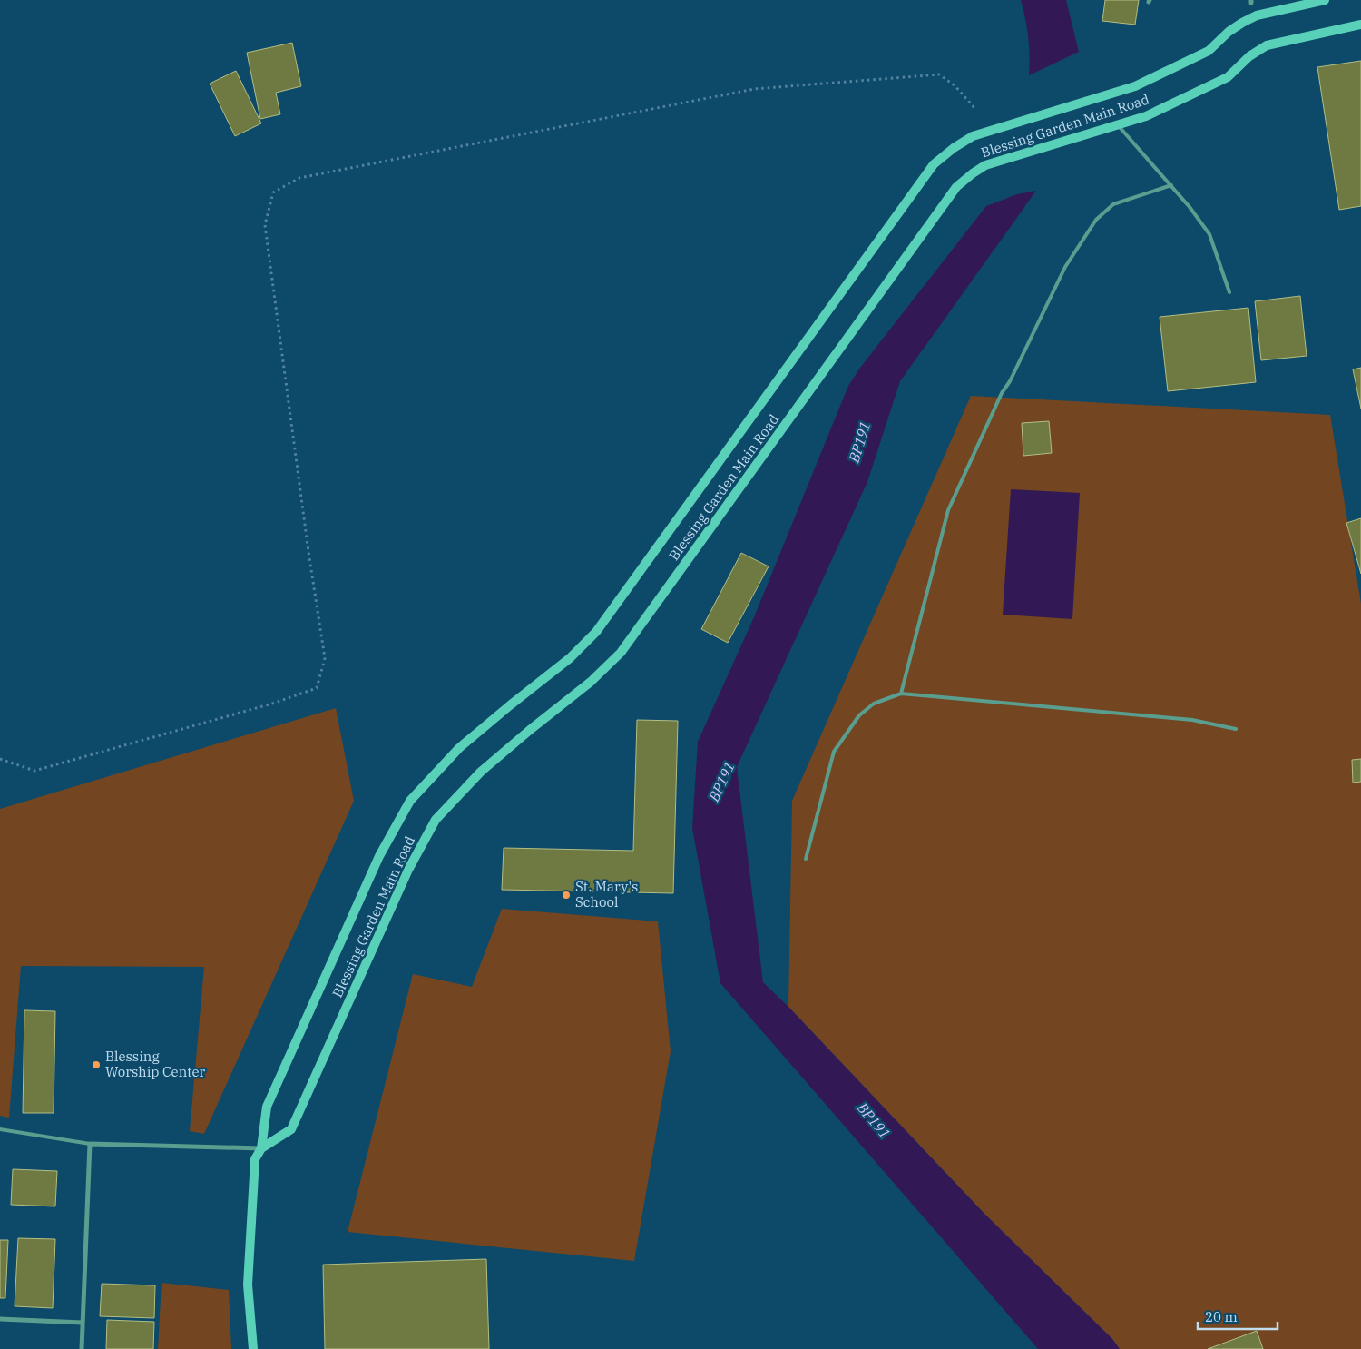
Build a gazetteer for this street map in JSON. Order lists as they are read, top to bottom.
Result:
{
  "streets": {
    "main road": ["Blessing Garden Main Road"]
  },
  "water": ["BP191"],
  "places": ["St. Mary's School", "Blessing Worship Center"],
  "scale_bar": "20 m"
}
